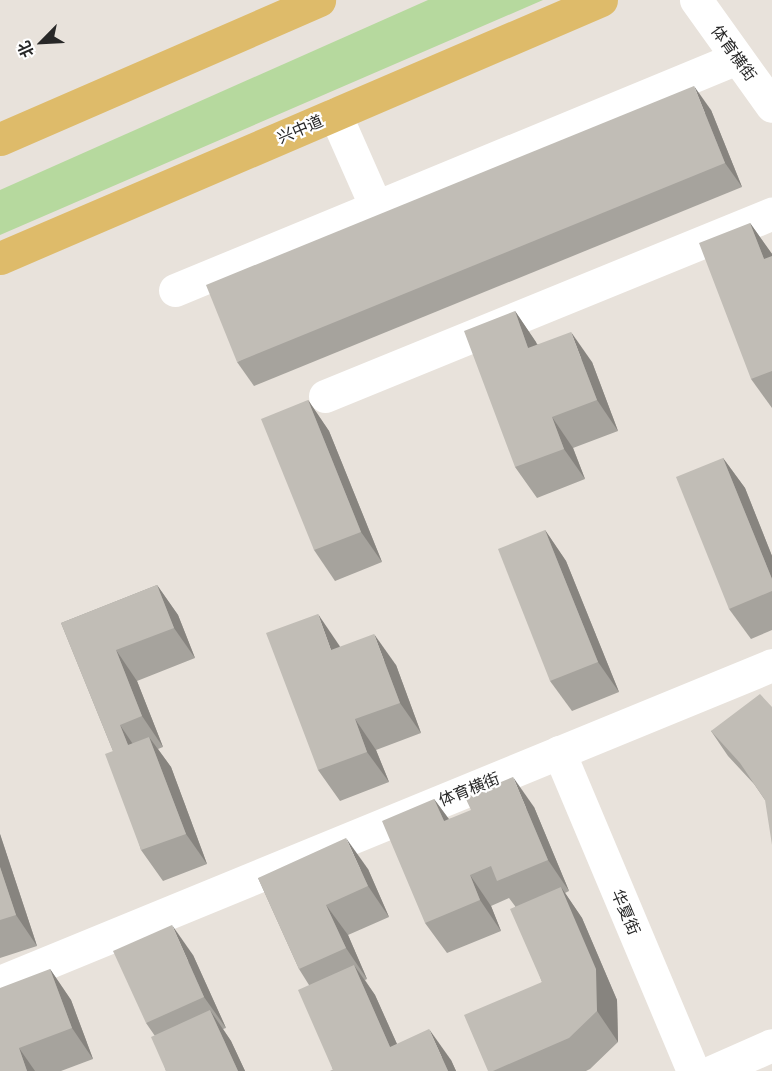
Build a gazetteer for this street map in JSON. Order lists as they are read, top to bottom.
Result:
{
  "streets": {
    "main road": ["兴中道"],
    "street": ["体育横街", "华夏街"]
  },
  "crossings": [
    ["体育横街", "华夏街"]
  ],
  "north": "bottom left"
}
